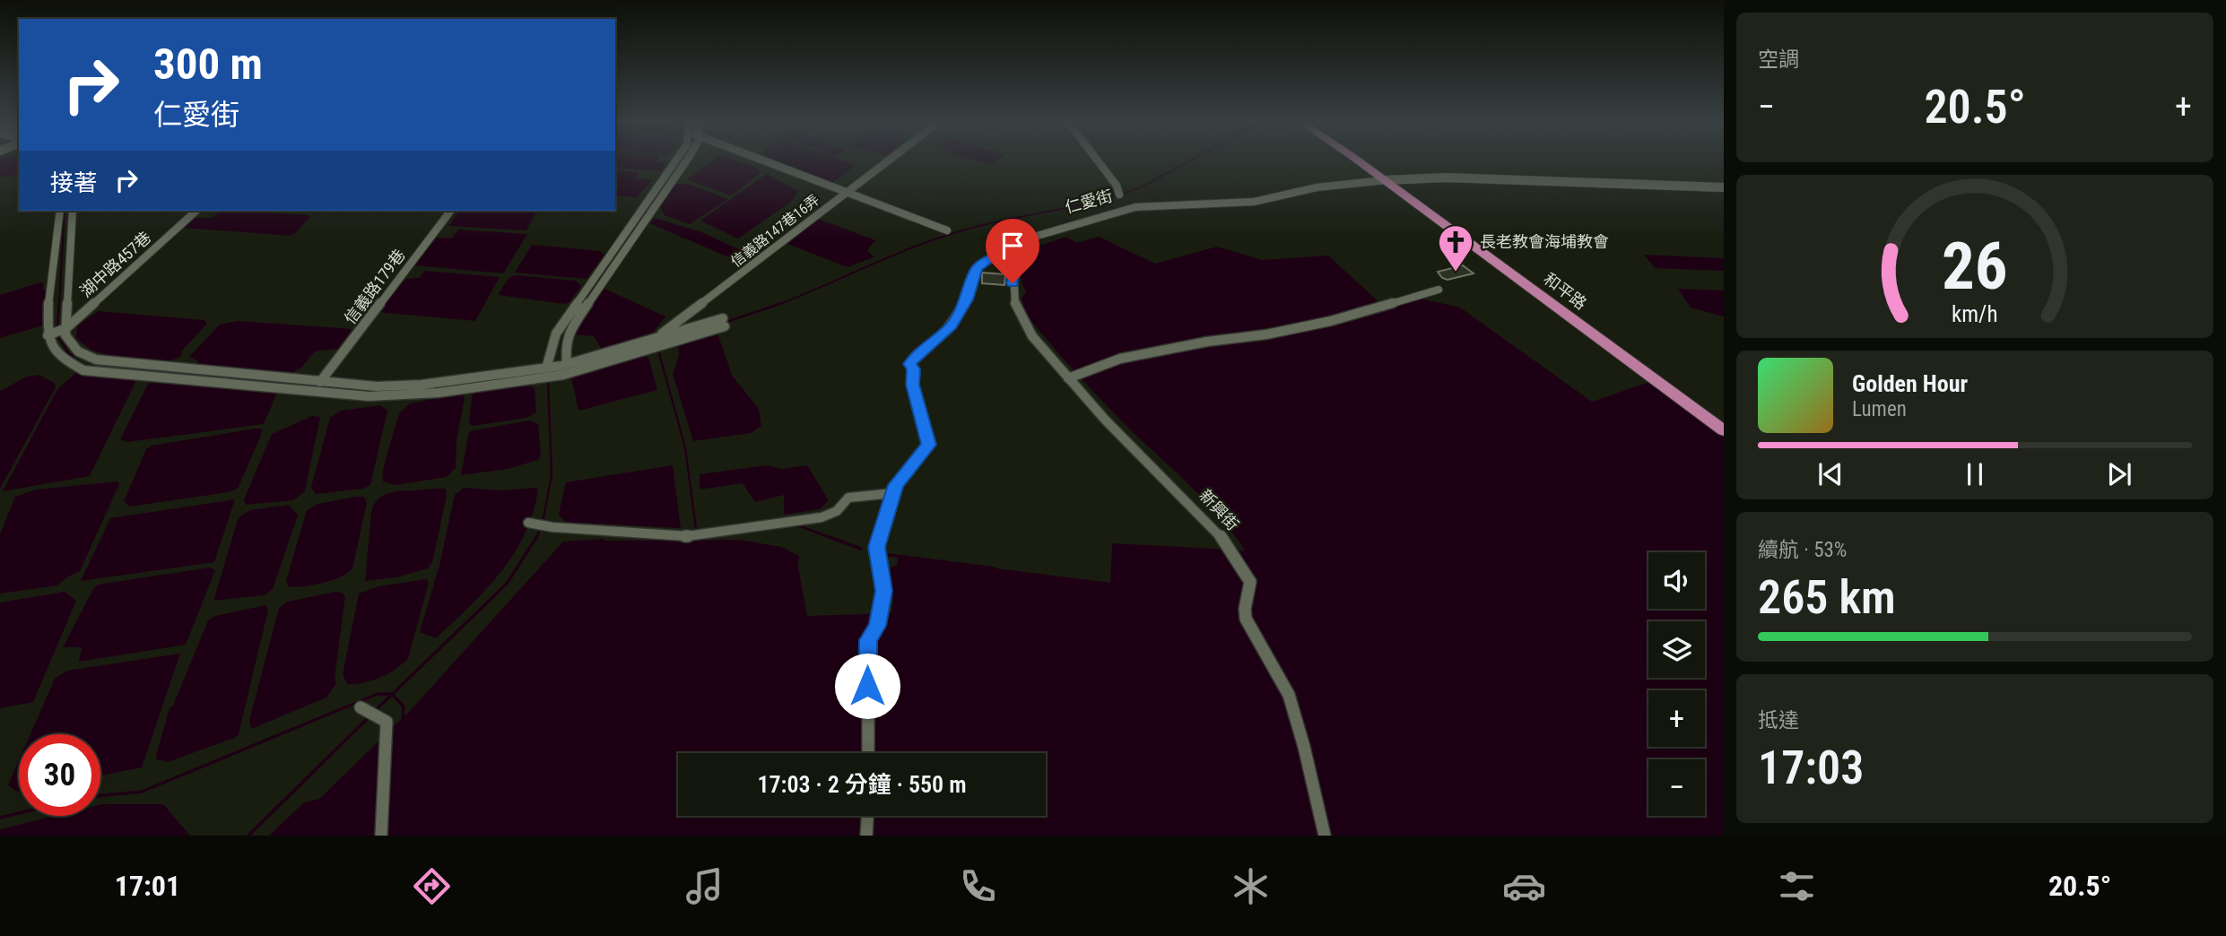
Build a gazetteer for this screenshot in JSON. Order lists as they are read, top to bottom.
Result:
{
  "streets": {
    "main road": ["和平路"],
    "street": [
      "仁愛街",
      "信義路147巷16弄",
      "湖中路457巷",
      "信義路179巷",
      "新興街"
    ]
  },
  "crossings": [
    ["仁愛街", "和平路"],
    ["仁愛街", "新興街"]
  ],
  "places": {
    "church": ["長老教會海埔教會"]
  },
  "page": {
    "tile": [
      "空調",
      ["續航 · 53%", "265 km"],
      ["抵達", "17:03"]
    ],
    "turn": ["300 m", "仁愛街"],
    "heat": ["−", "20.5°", "+"],
    "then": "接著",
    "song": ["Golden Hour", "Lumen"],
    "map_buttons": ["+", "−"],
    "limit": "30",
    "trip": "17:03 · 2 分鐘 · 550 m",
    "tabs": ["17:01", "20.5°"],
    "gauge": ["26", "km/h"]
  }
}
